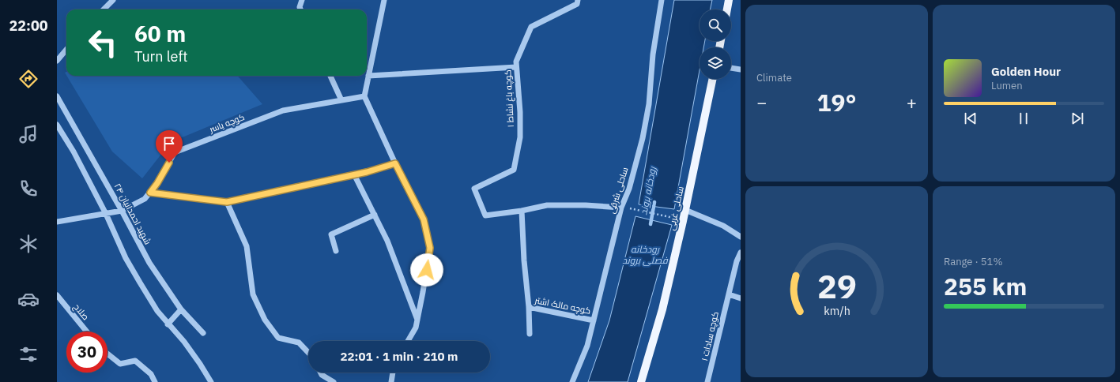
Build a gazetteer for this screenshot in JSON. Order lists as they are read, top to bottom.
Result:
{
  "streets": {
    "main road": ["ساحلی غربی"],
    "street": [
      "کوچه باغ نشاط ۱",
      "کوچه یاسر",
      "ساحلی شرقی",
      "شهید احمدانیان ۲۴",
      "کوچه مالک اشتر",
      "صلاح",
      "کوچه سادات ۱"
    ]
  },
  "crossings": [
    ["کوچه یاسر", "شهید احمدانیان ۲۴"],
    ["ساحلی شرقی", "کوچه مالک اشتر"]
  ],
  "water": ["رودخانه بروند", "رودخانه فصلی بروند"],
  "page": {
    "tabs": "22:00",
    "tile": [
      "Climate",
      ["Range · 51%", "255 km"]
    ],
    "turn": ["60 m", "Turn left"],
    "song": ["Golden Hour", "Lumen"],
    "heat": ["−", "19°", "+"],
    "limit": "30",
    "trip": "22:01 · 1 min · 210 m",
    "gauge": ["29", "km/h"]
  }
}
